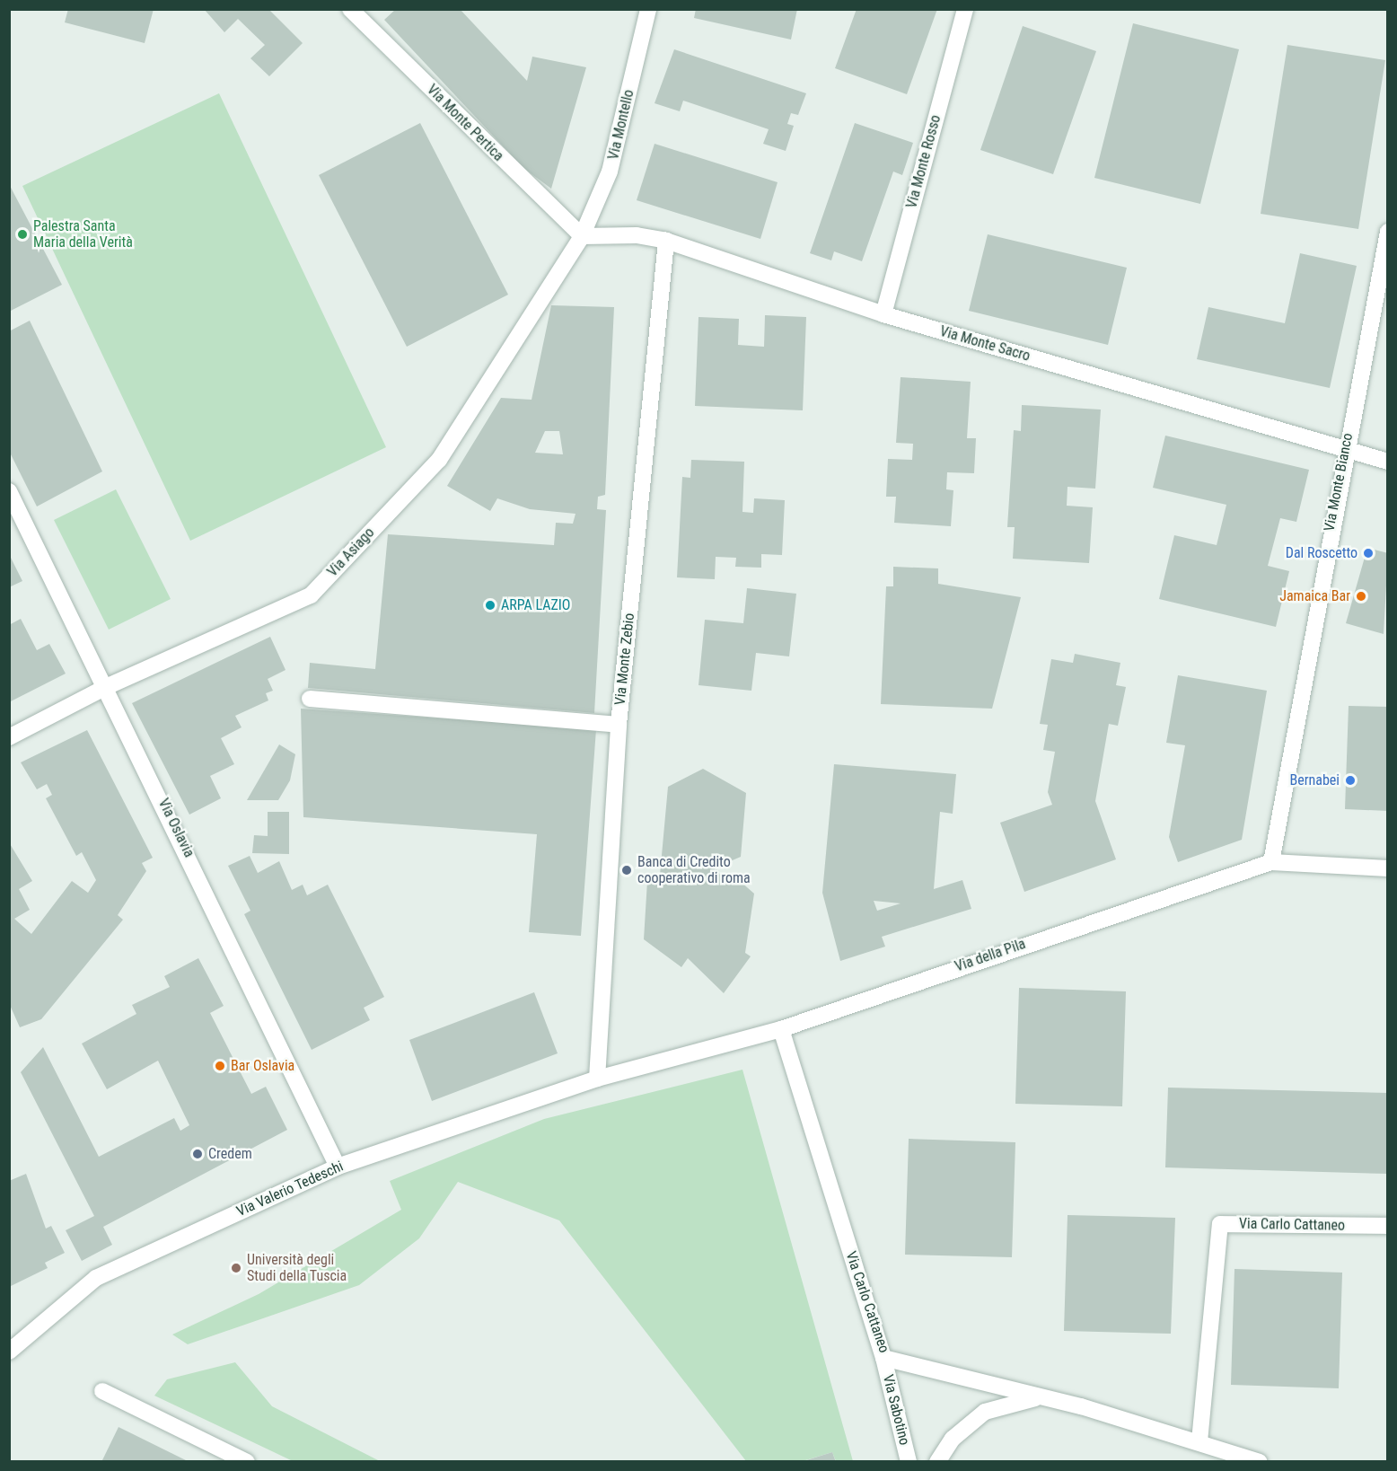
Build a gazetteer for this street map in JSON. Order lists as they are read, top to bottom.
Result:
{
  "streets": {
    "street": [
      "Via Monte Pertica",
      "Via Montello",
      "Via Monte Rosso",
      "Via Monte Sacro",
      "Via Monte Bianco",
      "Via Asiago",
      "Via Monte Zebio",
      "Via Oslavia",
      "Via della Pila",
      "Via Valerio Tedeschi",
      "Via Carlo Cattaneo",
      "Via Sabotino"
    ]
  },
  "crossings": [
    ["Via Monte Pertica", "Via Montello"],
    ["Via Monte Pertica", "Via Monte Sacro"],
    ["Via Monte Pertica", "Via Asiago"],
    ["Via Montello", "Via Monte Sacro"],
    ["Via Montello", "Via Asiago"],
    ["Via Monte Rosso", "Via Monte Sacro"],
    ["Via Monte Sacro", "Via Monte Bianco"],
    ["Via Monte Sacro", "Via Asiago"],
    ["Via Monte Sacro", "Via Monte Zebio"],
    ["Via Monte Bianco", "Via della Pila"],
    ["Via Asiago", "Via Oslavia"],
    ["Via Monte Zebio", "Via della Pila"],
    ["Via Monte Zebio", "Via Valerio Tedeschi"],
    ["Via Oslavia", "Via Valerio Tedeschi"],
    ["Via della Pila", "Via Valerio Tedeschi"],
    ["Via della Pila", "Via Carlo Cattaneo"],
    ["Via Carlo Cattaneo", "Via Sabotino"]
  ],
  "places": [
    "Palestra Santa Maria della Verità",
    "Dal Roscetto",
    "Jamaica Bar",
    "ARPA LAZIO",
    "Bernabei",
    "Banca di Credito cooperativo di roma",
    "Bar Oslavia",
    "Credem",
    "Università degli Studi della Tuscia"
  ]
}
